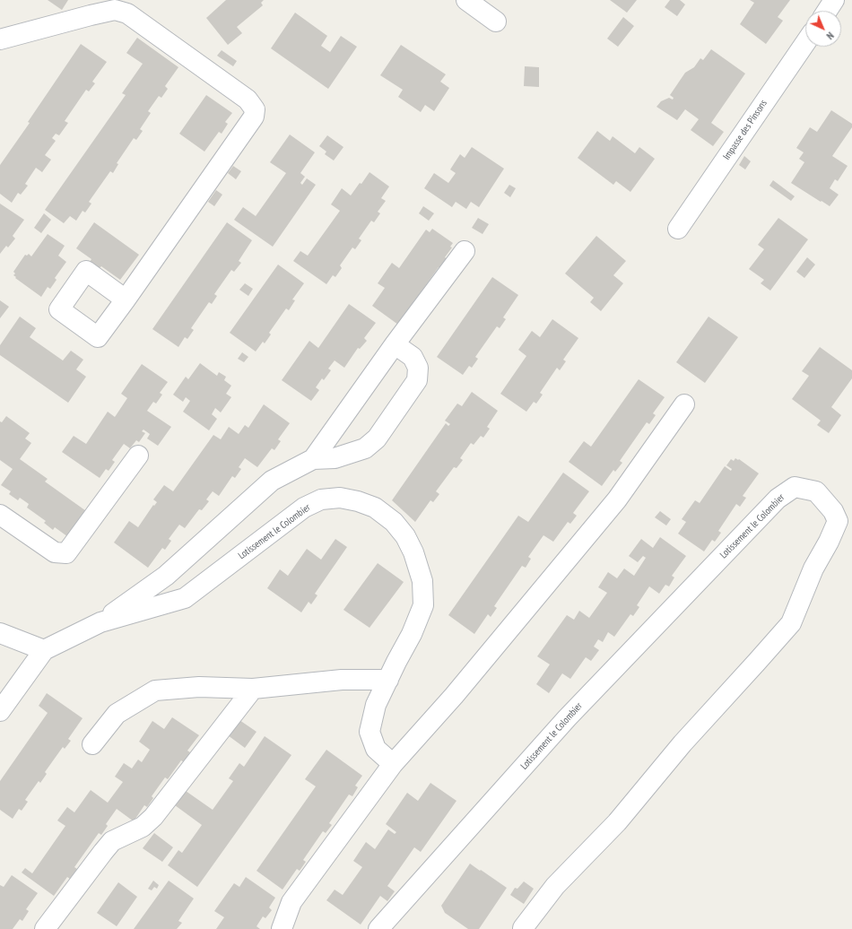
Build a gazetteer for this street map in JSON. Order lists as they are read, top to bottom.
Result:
{
  "streets": {
    "street": ["Impasse des Pinsons", "Lotissement le Colombier"]
  },
  "north": "bottom right"
}
